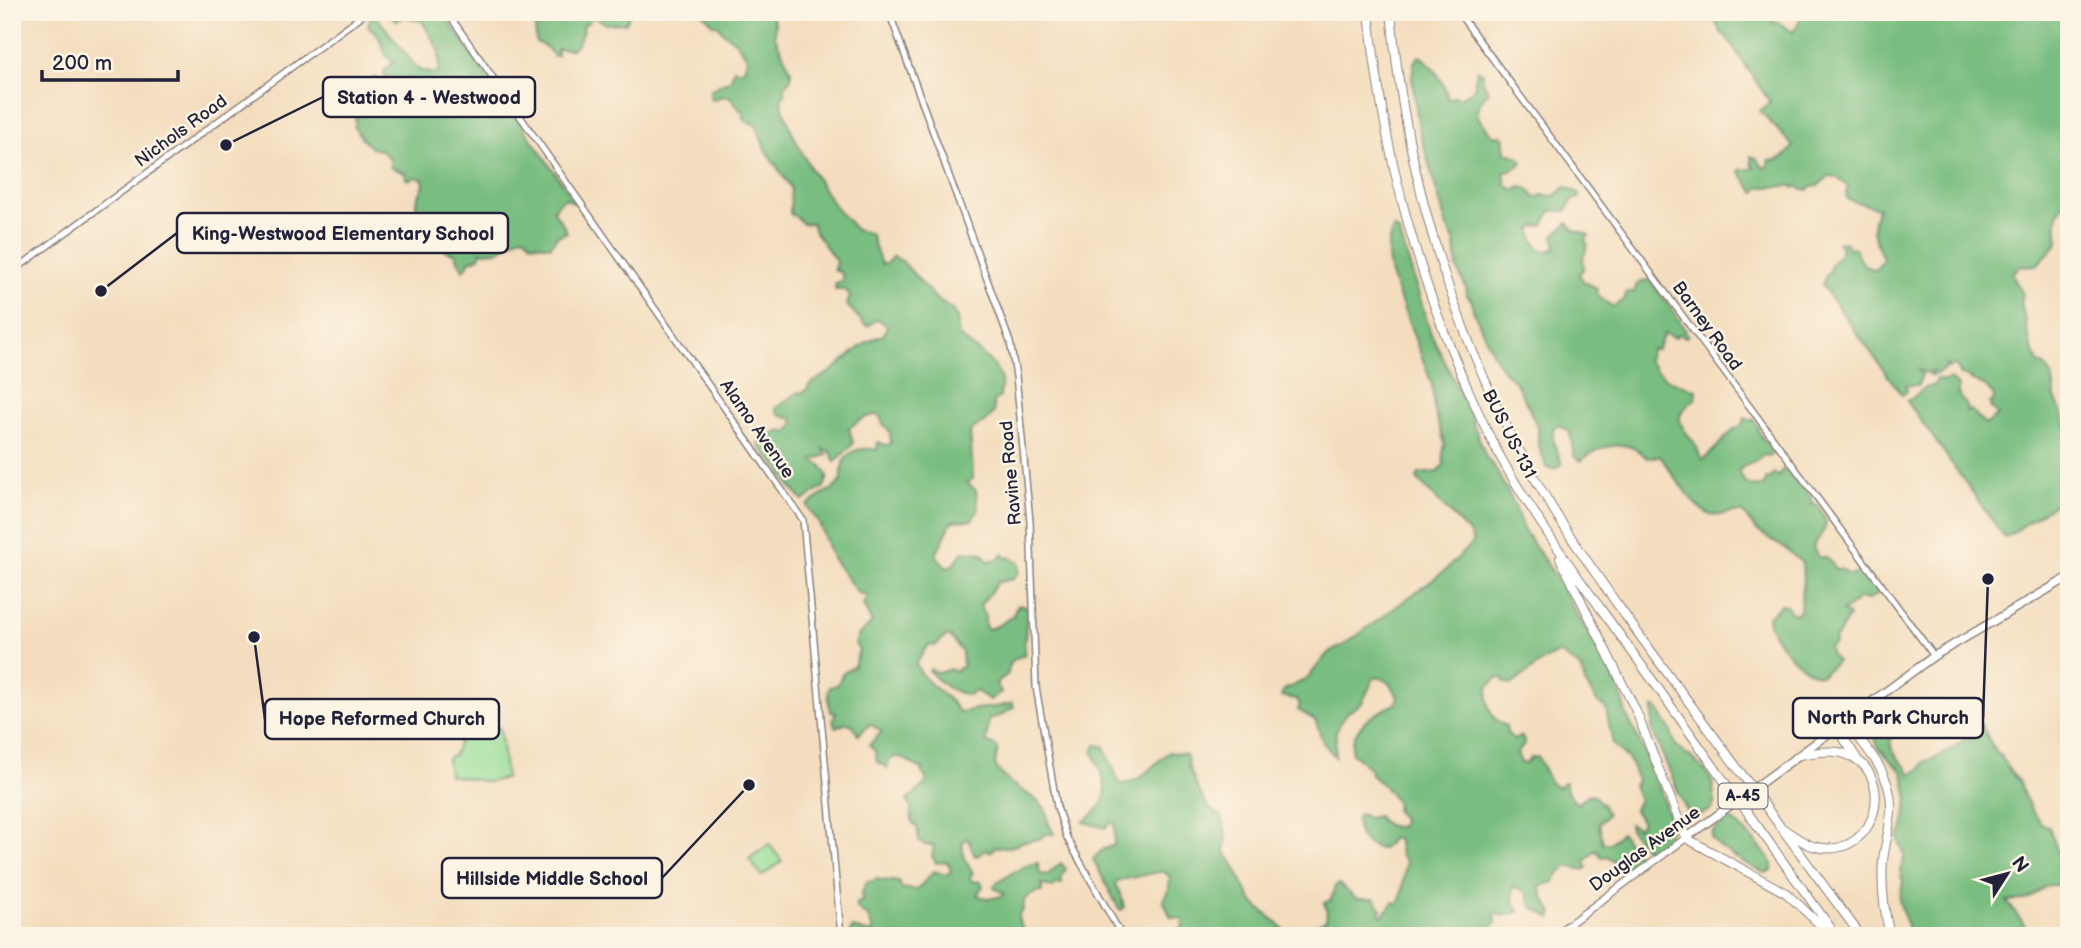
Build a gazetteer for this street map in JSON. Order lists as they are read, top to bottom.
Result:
{
  "streets": {
    "highway": ["BUS US-131"],
    "main road": ["A-45", "Douglas Avenue"],
    "street": [
      "Nichols Road",
      "Barney Road",
      "Alamo Avenue",
      "Ravine Road"
    ]
  },
  "crossings": [
    ["Barney Road", "Douglas Avenue"]
  ],
  "places": [
    "Station 4 - Westwood",
    "King-Westwood Elementary School",
    "North Park Church",
    "Hope Reformed Church",
    "Hillside Middle School"
  ],
  "scale_bar": "200 m",
  "north": "top right"
}
